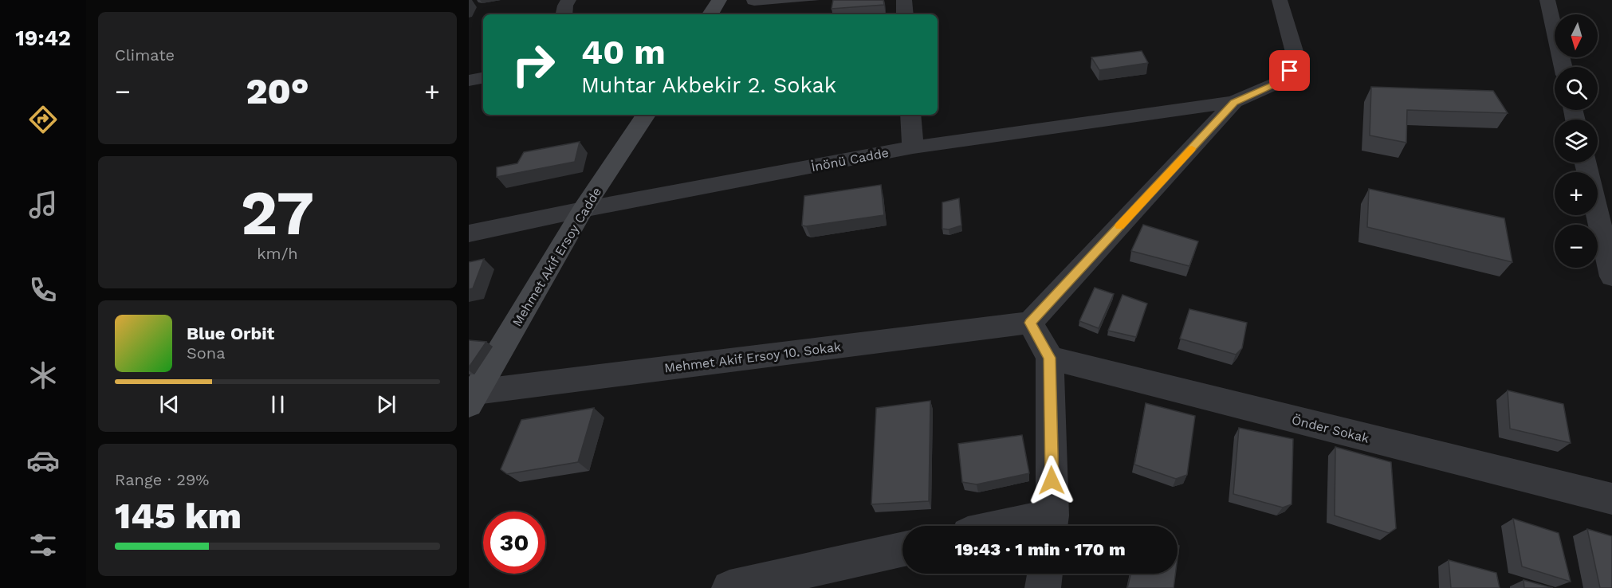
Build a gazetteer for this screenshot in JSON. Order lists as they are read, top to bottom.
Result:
{
  "streets": {
    "street": [
      "İnönü Cadde",
      "Mehmet Akif Ersoy Cadde",
      "Mehmet Akif Ersoy 10. Sokak",
      "Önder Sokak"
    ]
  },
  "crossings": [
    ["İnönü Cadde", "Mehmet Akif Ersoy Cadde"],
    ["Mehmet Akif Ersoy Cadde", "Mehmet Akif Ersoy 10. Sokak"]
  ],
  "north": "bottom",
  "page": {
    "tabs": "19:42",
    "tile": [
      "Climate",
      ["27", "km/h"],
      ["Range · 29%", "145 km"]
    ],
    "map_buttons": ["+", "−"],
    "turn": ["40 m", "Muhtar Akbekir 2. Sokak"],
    "heat": ["−", "20°", "+"],
    "song": ["Blue Orbit", "Sona"],
    "limit": "30",
    "trip": "19:43 · 1 min · 170 m"
  }
}
